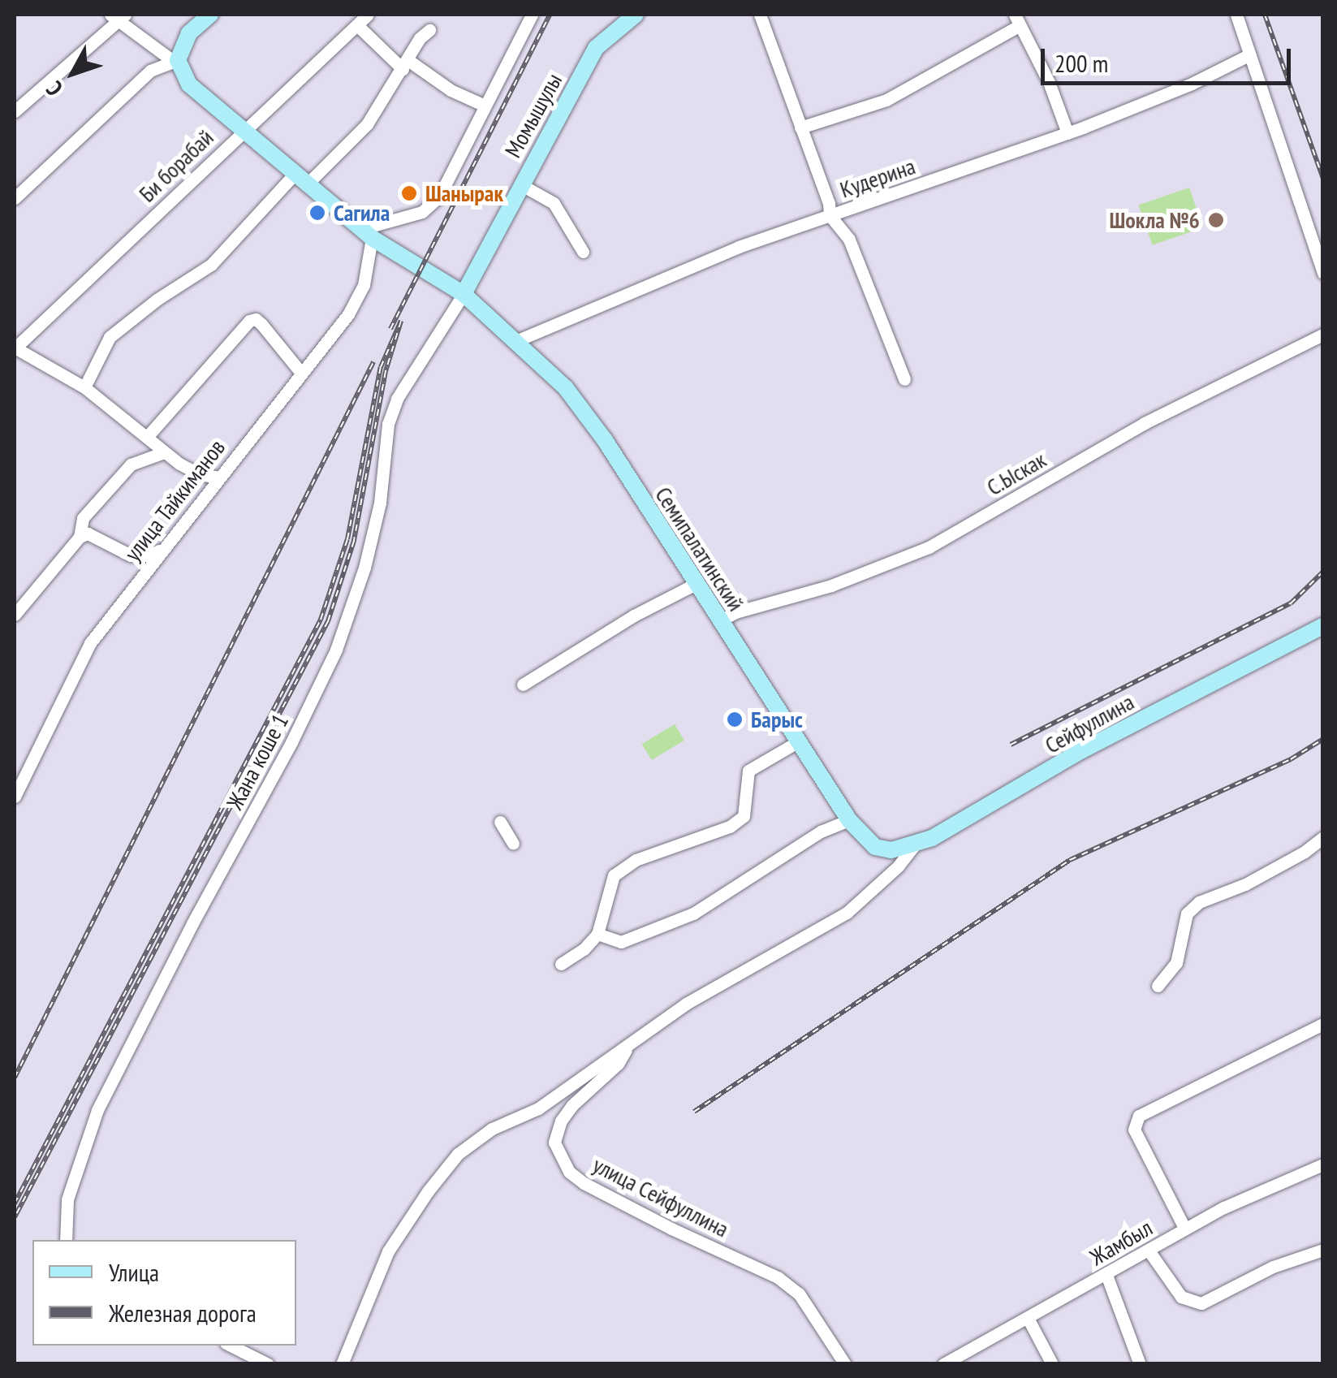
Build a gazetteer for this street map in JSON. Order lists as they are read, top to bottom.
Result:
{
  "streets": {
    "main road": ["Момышулы", "Семипалатинский", "Сейфуллина"],
    "street": [
      "Би борабай",
      "Кудерина",
      "С.Ыскак",
      "улица Тайкиманов",
      "Жана коше 1",
      "улица Сейфуллина",
      "Жамбыл"
    ]
  },
  "crossings": [
    ["Момышулы", "Семипалатинский"],
    ["Момышулы", "Жана коше 1"],
    ["Би борабай", "Семипалатинский"],
    ["Кудерина", "Семипалатинский"],
    ["С.Ыскак", "Семипалатинский"],
    ["улица Тайкиманов", "Семипалатинский"],
    ["Семипалатинский", "Сейфуллина"],
    ["Семипалатинский", "Жана коше 1"],
    ["Сейфуллина", "улица Сейфуллина"]
  ],
  "places": [
    "Шанырак",
    "Сагила",
    "Шокла №6",
    "Барыс"
  ],
  "legend": ["Улица", "Железная дорога"],
  "scale_bar": "200 m",
  "north": "bottom left"
}
